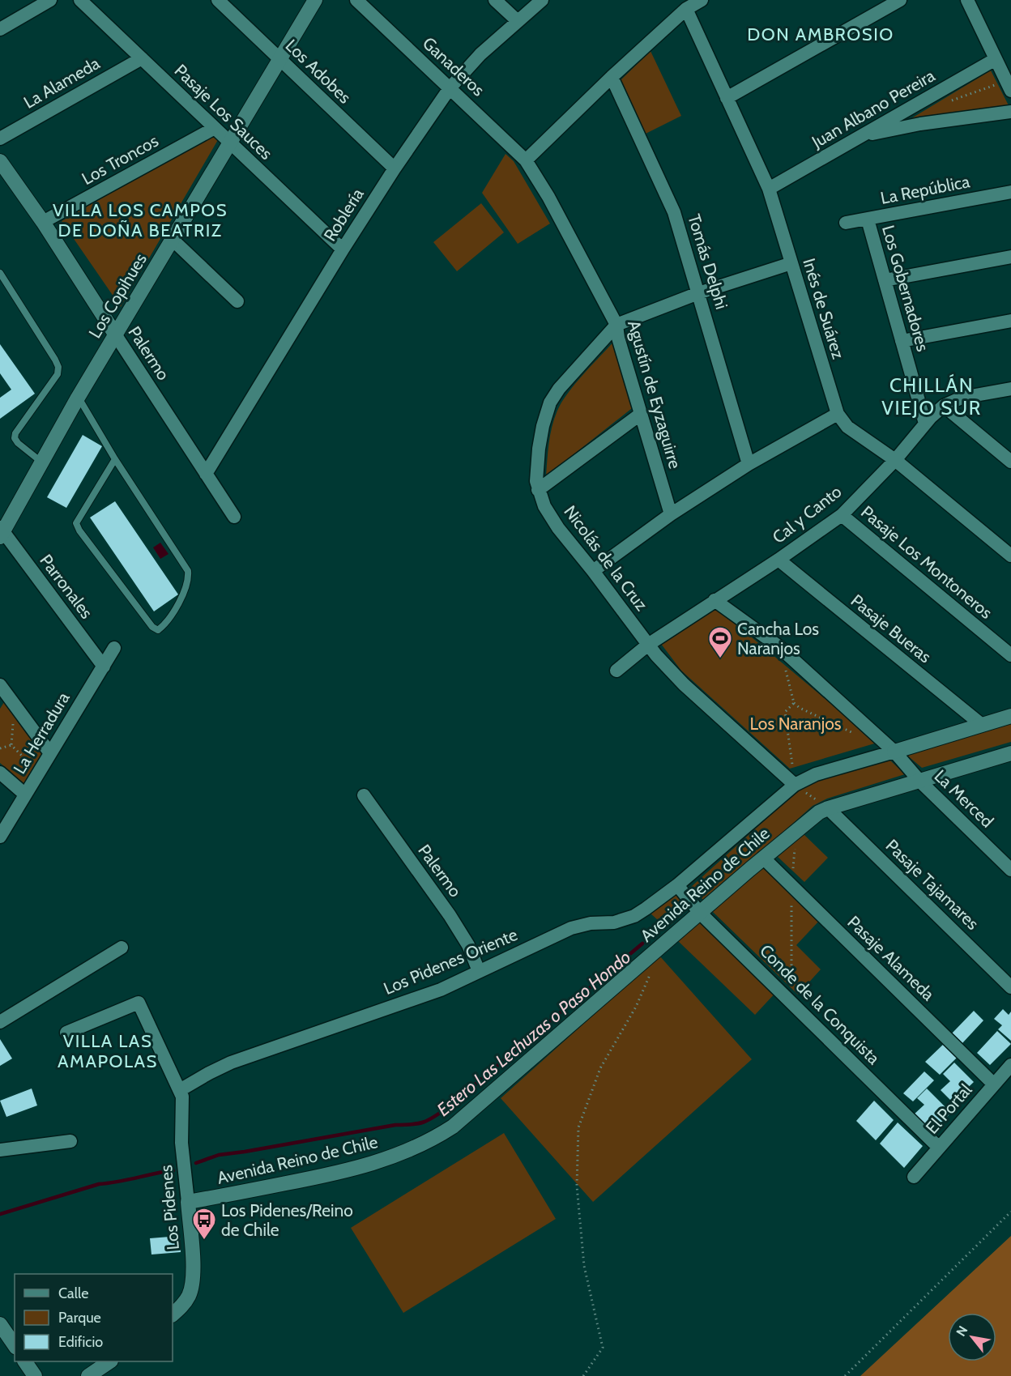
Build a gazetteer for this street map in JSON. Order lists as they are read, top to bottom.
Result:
{
  "streets": {
    "street": [
      "Ganaderos",
      "Los Adobes",
      "La Alameda",
      "Juan Albano Pereira",
      "Pasaje Los Sauces",
      "Los Troncos",
      "La República",
      "Roblería",
      "Tomás Delphi",
      "Los Gobernadores",
      "Los Copihues",
      "Inés de Suárez",
      "Palermo",
      "Agustín de Eyzaguirre",
      "Cal y Canto",
      "Nicolás de la Cruz",
      "Pasaje Los Montoneros",
      "Parronales",
      "Pasaje Bueras",
      "La Herradura",
      "La Merced",
      "Avenida Reino de Chile",
      "Pasaje Tajamares",
      "Pasaje Alameda",
      "Los Pidenes Oriente",
      "Conde de la Conquista",
      "El Portal",
      "Los Pidenes"
    ]
  },
  "crossings": [
    ["Ganaderos", "Roblería"],
    ["Ganaderos", "Agustín de Eyzaguirre"],
    ["Los Adobes", "Roblería"],
    ["Los Adobes", "Los Copihues"],
    ["La Alameda", "Pasaje Los Sauces"],
    ["Juan Albano Pereira", "Inés de Suárez"],
    ["Pasaje Los Sauces", "Los Troncos"],
    ["Pasaje Los Sauces", "Roblería"],
    ["Pasaje Los Sauces", "Los Copihues"],
    ["Los Troncos", "Palermo"],
    ["La República", "Los Gobernadores"],
    ["Roblería", "Palermo"],
    ["Tomás Delphi", "Nicolás de la Cruz"],
    ["Los Gobernadores", "Cal y Canto"],
    ["Los Copihues", "Palermo"],
    ["Los Copihues", "Parronales"],
    ["Inés de Suárez", "Cal y Canto"],
    ["Inés de Suárez", "Nicolás de la Cruz"],
    ["Palermo", "Los Pidenes Oriente"],
    ["Agustín de Eyzaguirre", "Nicolás de la Cruz"],
    ["Cal y Canto", "Nicolás de la Cruz"],
    ["Cal y Canto", "Pasaje Los Montoneros"],
    ["Cal y Canto", "Pasaje Bueras"],
    ["Cal y Canto", "La Merced"],
    ["Nicolás de la Cruz", "Avenida Reino de Chile"],
    ["Parronales", "La Herradura"],
    ["Pasaje Bueras", "Avenida Reino de Chile"],
    ["La Merced", "Avenida Reino de Chile"],
    ["Avenida Reino de Chile", "Pasaje Tajamares"],
    ["Avenida Reino de Chile", "Pasaje Alameda"],
    ["Avenida Reino de Chile", "Los Pidenes Oriente"],
    ["Avenida Reino de Chile", "Conde de la Conquista"],
    ["Avenida Reino de Chile", "Los Pidenes"],
    ["Pasaje Alameda", "El Portal"],
    ["Los Pidenes Oriente", "Conde de la Conquista"],
    ["Los Pidenes Oriente", "Los Pidenes"],
    ["Conde de la Conquista", "El Portal"]
  ],
  "districts": [
    "DON AMBROSIO",
    "VILLA LOS CAMPOS DE DOÑA BEATRIZ",
    "CHILLÁN VIEJO SUR",
    "VILLA LAS AMAPOLAS"
  ],
  "water": ["Estero Las Lechuzas o Paso Hondo"],
  "parks": ["Los Naranjos"],
  "places": {
    "sports": ["Cancha Los Naranjos"],
    "bus stop": ["Los Pidenes/Reino de Chile"]
  },
  "legend": ["Calle", "Parque", "Edificio"],
  "north": "top left"
}
